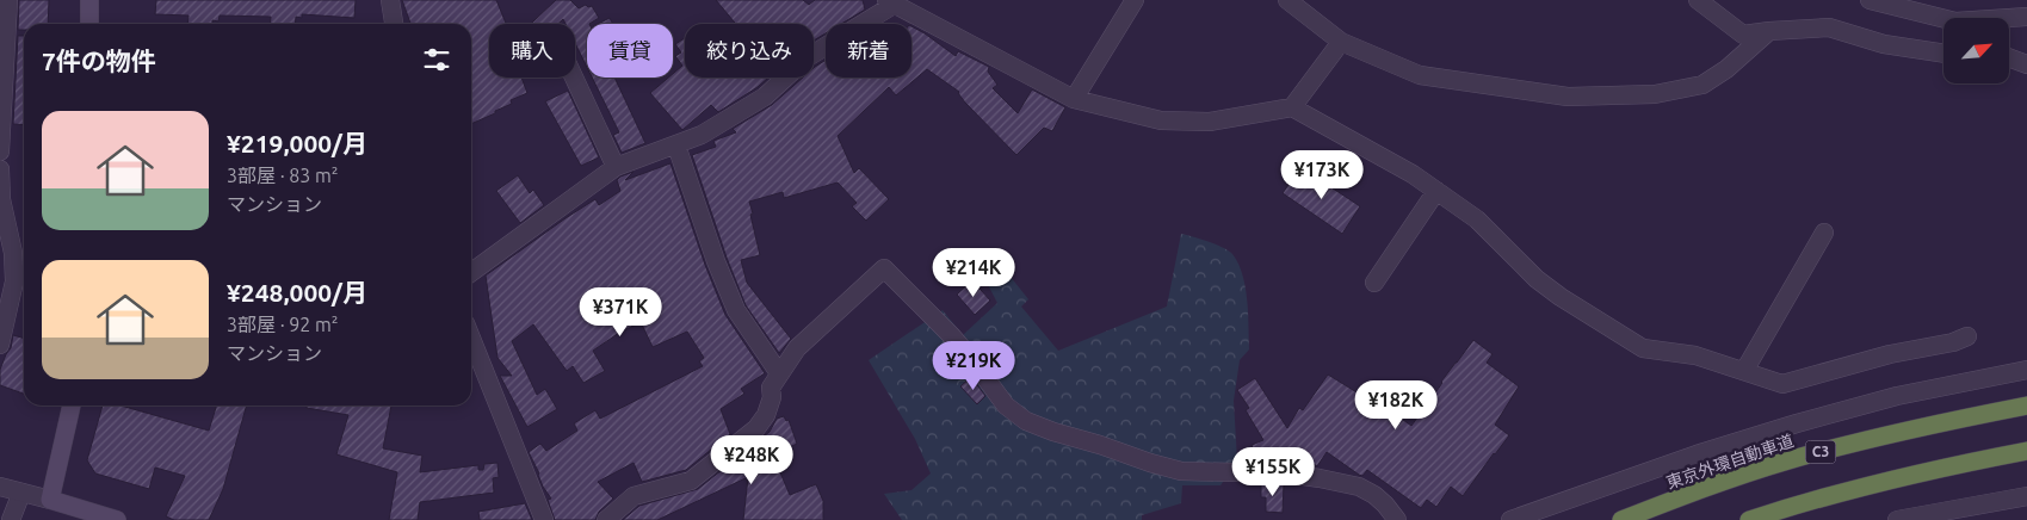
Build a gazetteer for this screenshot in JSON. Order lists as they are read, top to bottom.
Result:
{
  "streets": {
    "highway": ["C3", "東京外環自動車道"]
  },
  "north": "top right",
  "page": {
    "chip": [
      "購入",
      "賃貸",
      "絞り込み",
      "新着"
    ],
    "heading": "7件の物件",
    "list": [
      {
        "name": "¥219,000/月",
        "note": "3部屋 · 83 m² · マンション"
      },
      {
        "name": "¥248,000/月",
        "note": "3部屋 · 92 m² · マンション"
      }
    ],
    "price": [
      "¥173K",
      "¥214K",
      "¥371K",
      "¥219K",
      "¥182K",
      "¥248K",
      "¥155K"
    ]
  }
}
